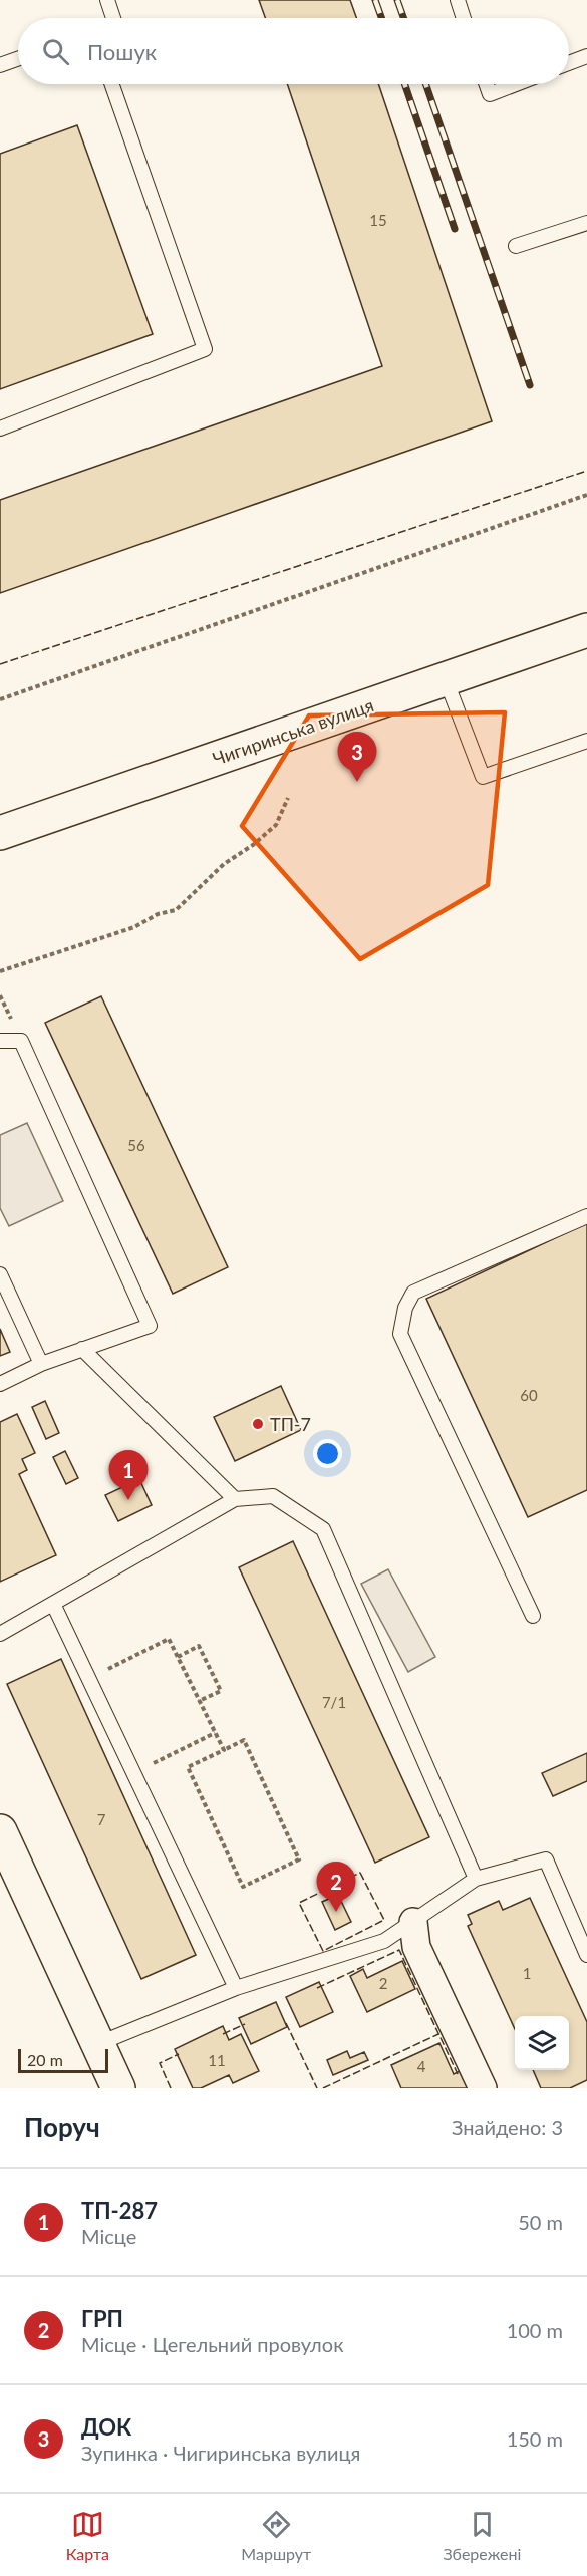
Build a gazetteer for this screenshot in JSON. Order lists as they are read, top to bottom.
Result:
{
  "streets": {
    "main road": ["Чигиринська вулиця"]
  },
  "places": ["ТП-7"],
  "house_numbers": [
    "15",
    "56",
    "60",
    "7/1",
    "7",
    "1",
    "2",
    "11",
    "4"
  ],
  "scale_bar": "20 m",
  "page": {
    "search": "Пошук",
    "pins": ["3", "1", "2"],
    "scale": "20 m",
    "heading": ["Поруч", "Знайдено: 3"],
    "list": [
      {
        "mark": "1",
        "name": "ТП-287",
        "note": "Місце",
        "value": "50 m"
      },
      {
        "mark": "2",
        "name": "ГРП",
        "note": "Місце · Цегельний провулок",
        "value": "100 m"
      },
      {
        "mark": "3",
        "name": "ДОК",
        "note": "Зупинка · Чигиринська вулиця",
        "value": "150 m"
      }
    ],
    "nav": ["Карта", "Маршрут", "Збережені"]
  }
}
